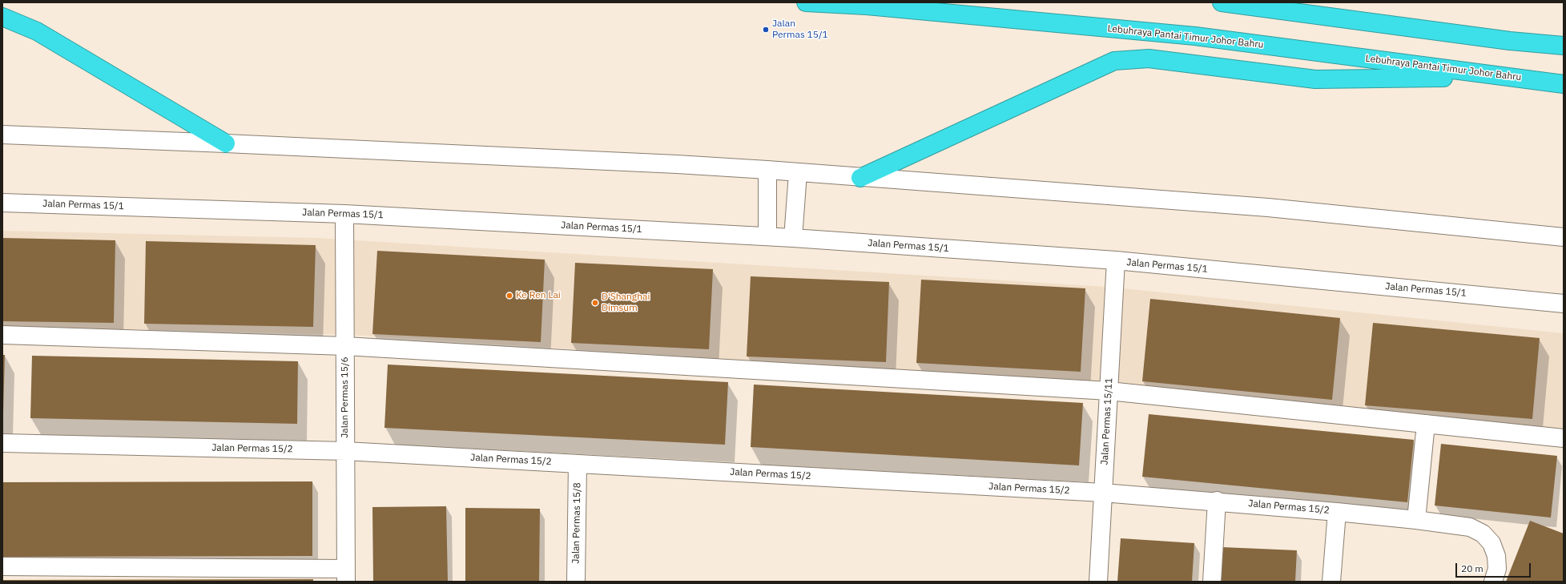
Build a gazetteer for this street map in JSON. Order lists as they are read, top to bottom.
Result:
{
  "streets": {
    "highway": ["Lebuhraya Pantai Timur Johor Bahru"],
    "street": [
      "Jalan Permas 15/1",
      "Jalan Permas 15/6",
      "Jalan Permas 15/11",
      "Jalan Permas 15/2",
      "Jalan Permas 15/8"
    ]
  },
  "crossings": [
    ["Jalan Permas 15/1", "Jalan Permas 15/6"],
    ["Jalan Permas 15/1", "Jalan Permas 15/11"],
    ["Jalan Permas 15/6", "Jalan Permas 15/2"],
    ["Jalan Permas 15/11", "Jalan Permas 15/2"],
    ["Jalan Permas 15/2", "Jalan Permas 15/8"]
  ],
  "places": ["Jalan Permas 15/1", "Ke Ren Lai", "D'Shanghai Dimsum"],
  "scale_bar": "20 m"
}
